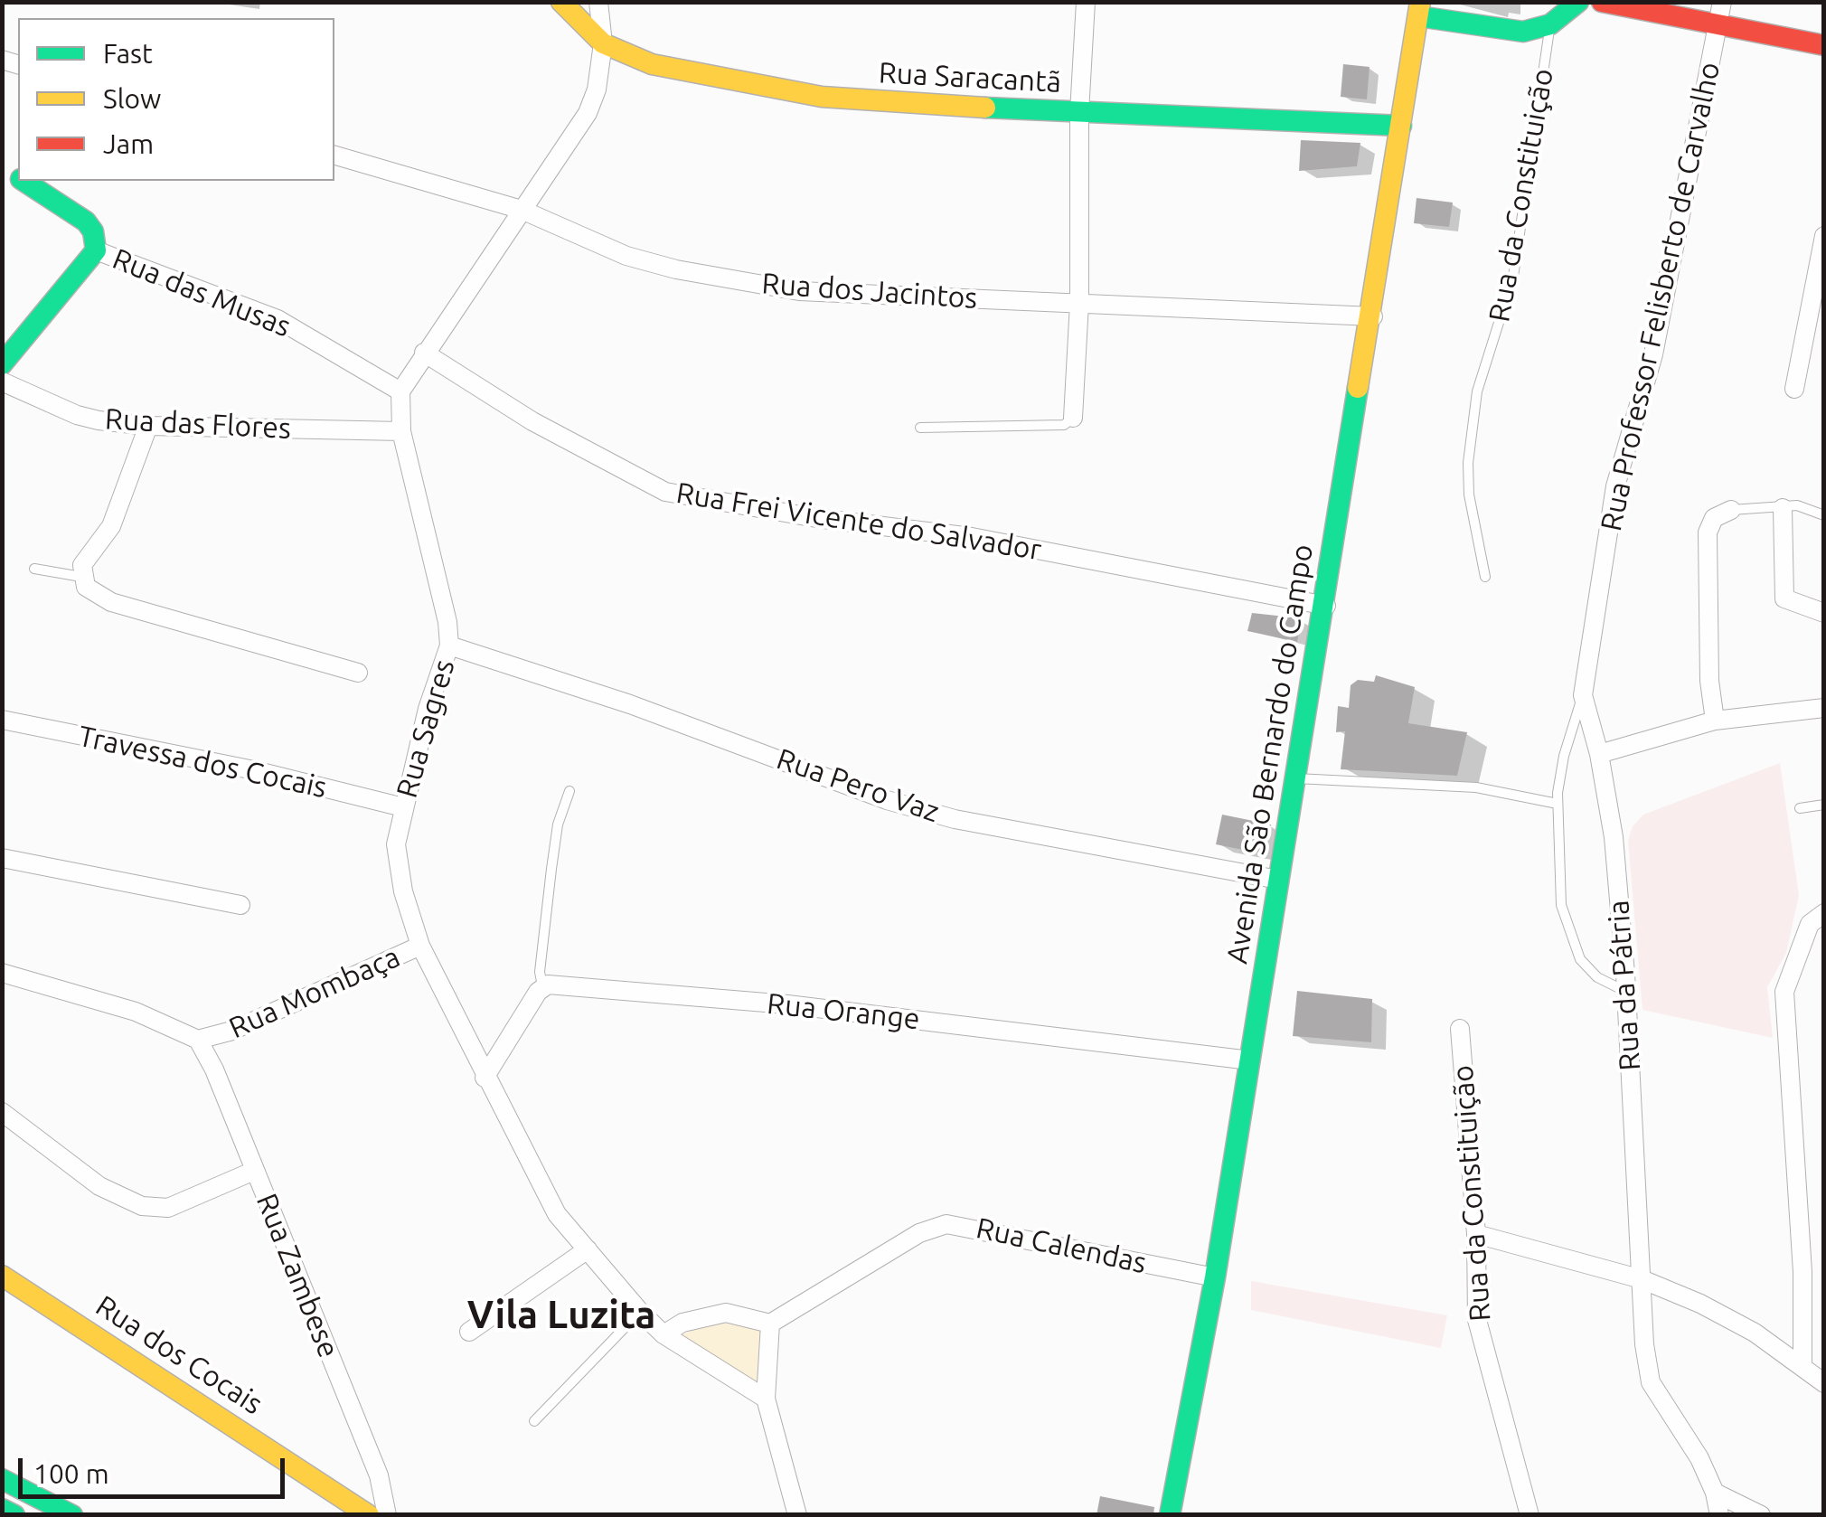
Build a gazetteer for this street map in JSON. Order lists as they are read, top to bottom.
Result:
{
  "streets": {
    "street": [
      "Rua Saracantã",
      "Rua da Constituição",
      "Rua dos Jacintos",
      "Rua das Musas",
      "Rua Professor Felisberto de Carvalho",
      "Rua das Flores",
      "Rua Frei Vicente do Salvador",
      "Rua Sagres",
      "Avenida São Bernardo do Campo",
      "Travessa dos Cocais",
      "Rua Pero Vaz",
      "Rua da Pátria",
      "Rua Mombaça",
      "Rua Orange",
      "Rua Calendas",
      "Rua Zambese",
      "Rua dos Cocais"
    ]
  },
  "crossings": [
    ["Rua Saracantã", "Avenida São Bernardo do Campo"],
    ["Rua dos Jacintos", "Avenida São Bernardo do Campo"],
    ["Rua das Musas", "Rua Sagres"],
    ["Rua Professor Felisberto de Carvalho", "Rua da Pátria"],
    ["Rua das Flores", "Rua Sagres"],
    ["Rua Frei Vicente do Salvador", "Avenida São Bernardo do Campo"],
    ["Rua Sagres", "Travessa dos Cocais"],
    ["Rua Sagres", "Rua Pero Vaz"],
    ["Rua Sagres", "Rua Mombaça"],
    ["Avenida São Bernardo do Campo", "Rua Pero Vaz"],
    ["Avenida São Bernardo do Campo", "Rua Orange"],
    ["Avenida São Bernardo do Campo", "Rua Calendas"],
    ["Rua Mombaça", "Rua Zambese"]
  ],
  "districts": ["Vila Luzita"],
  "legend": ["Fast", "Slow", "Jam"],
  "scale_bar": "100 m"
}
